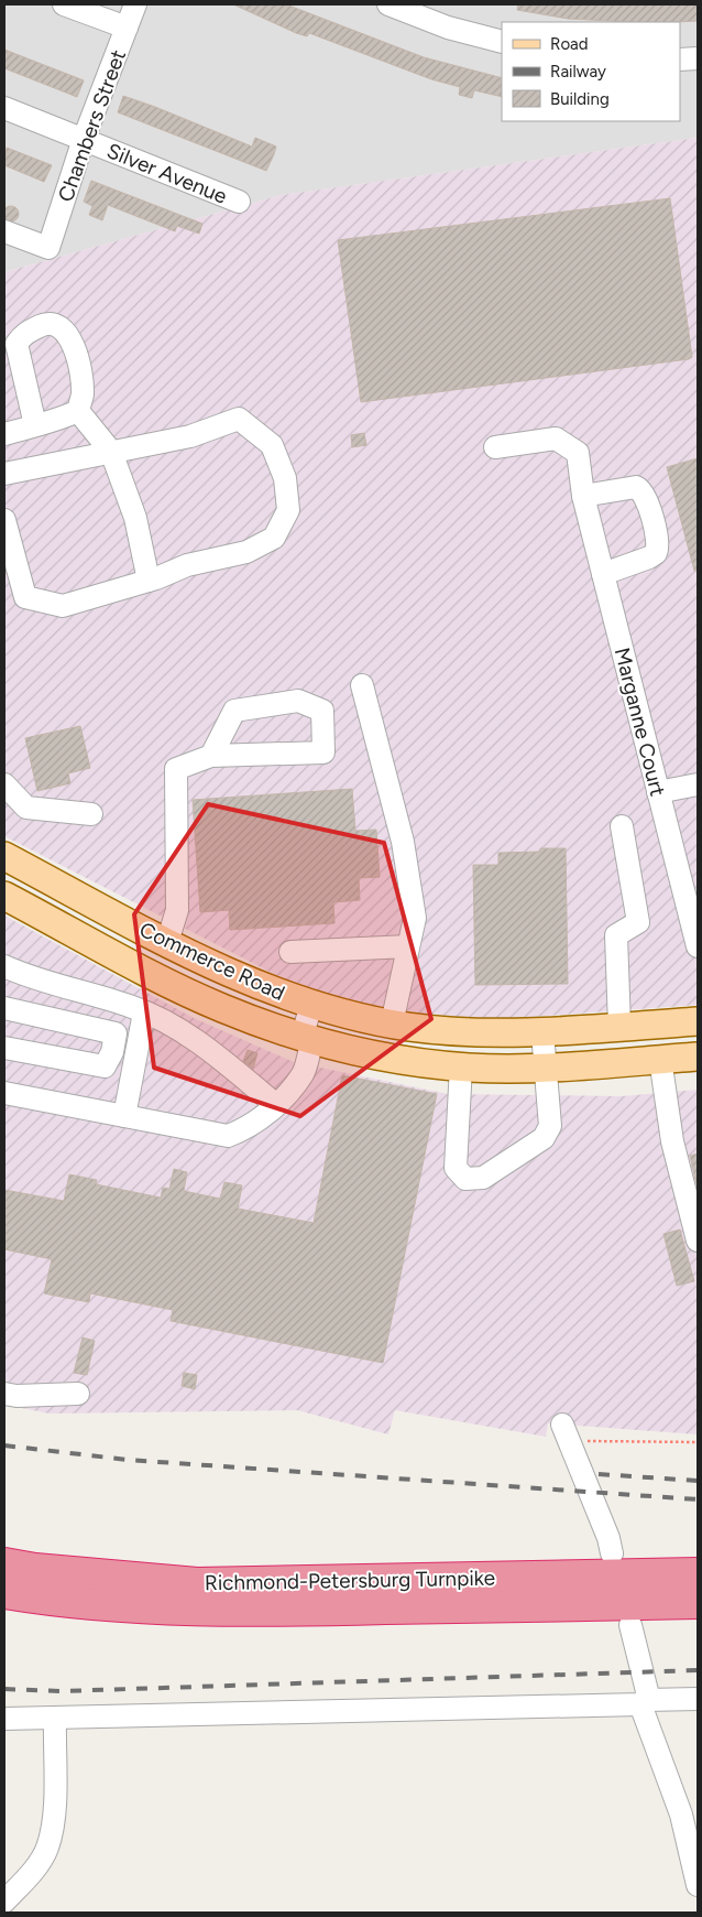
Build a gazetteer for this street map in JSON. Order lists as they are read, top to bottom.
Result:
{
  "streets": {
    "highway": ["Richmond-Petersburg Turnpike"],
    "main road": ["Commerce Road"],
    "street": ["Chambers Street", "Silver Avenue", "Marganne Court"]
  },
  "crossings": [
    ["Chambers Street", "Silver Avenue"]
  ],
  "legend": ["Road", "Railway", "Building"]
}
